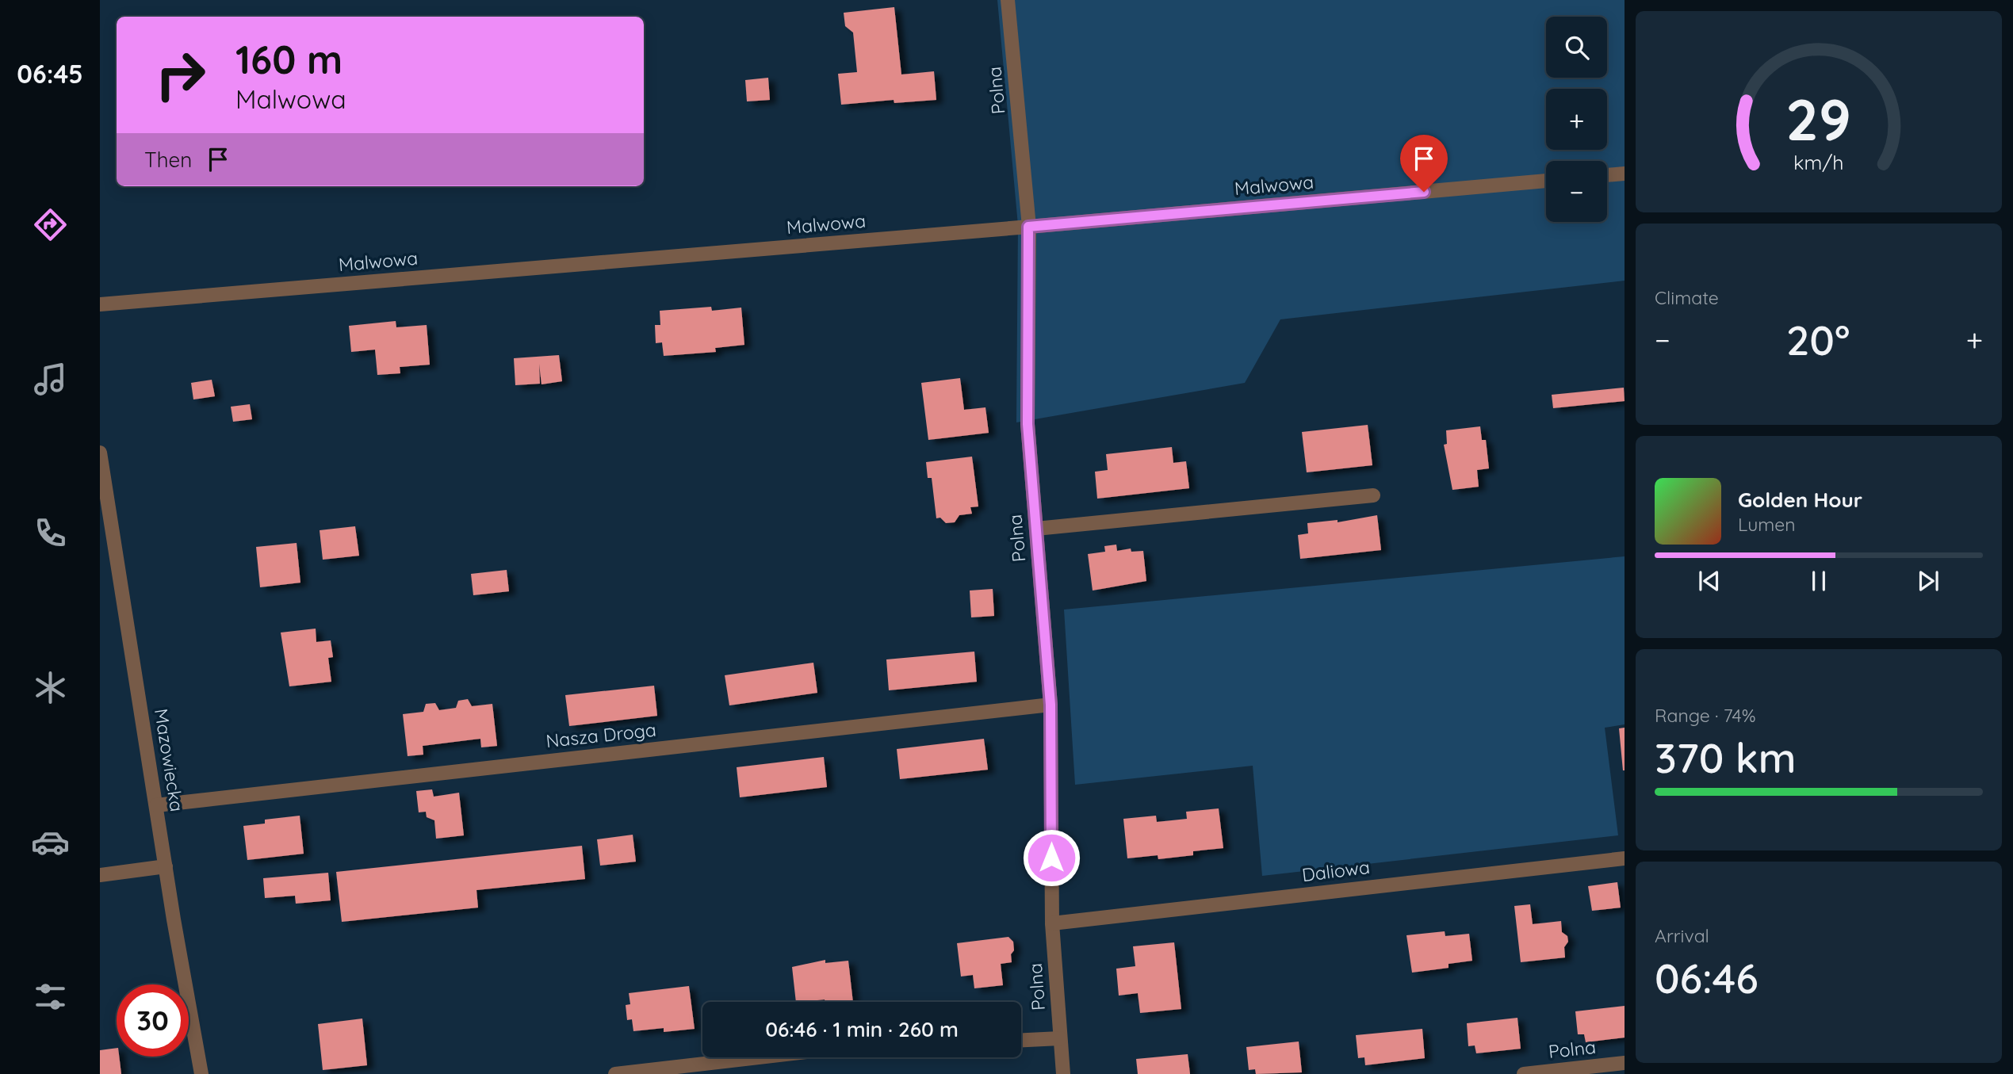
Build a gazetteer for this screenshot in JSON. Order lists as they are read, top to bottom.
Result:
{
  "streets": {
    "street": [
      "Polna",
      "Malwowa",
      "Nasza Droga",
      "Mazowiecka",
      "Daliowa"
    ]
  },
  "crossings": [
    ["Polna", "Malwowa"],
    ["Polna", "Nasza Droga"],
    ["Polna", "Daliowa"],
    ["Nasza Droga", "Mazowiecka"]
  ],
  "page": {
    "tabs": "06:45",
    "map_buttons": ["+", "−"],
    "turn": ["160 m", "Malwowa"],
    "then": "Then",
    "tile": [
      "Climate",
      ["Range · 74%", "370 km"],
      ["Arrival", "06:46"]
    ],
    "heat": ["−", "20°", "+"],
    "song": ["Golden Hour", "Lumen"],
    "limit": "30",
    "trip": "06:46 · 1 min · 260 m",
    "gauge": ["29", "km/h"]
  }
}
